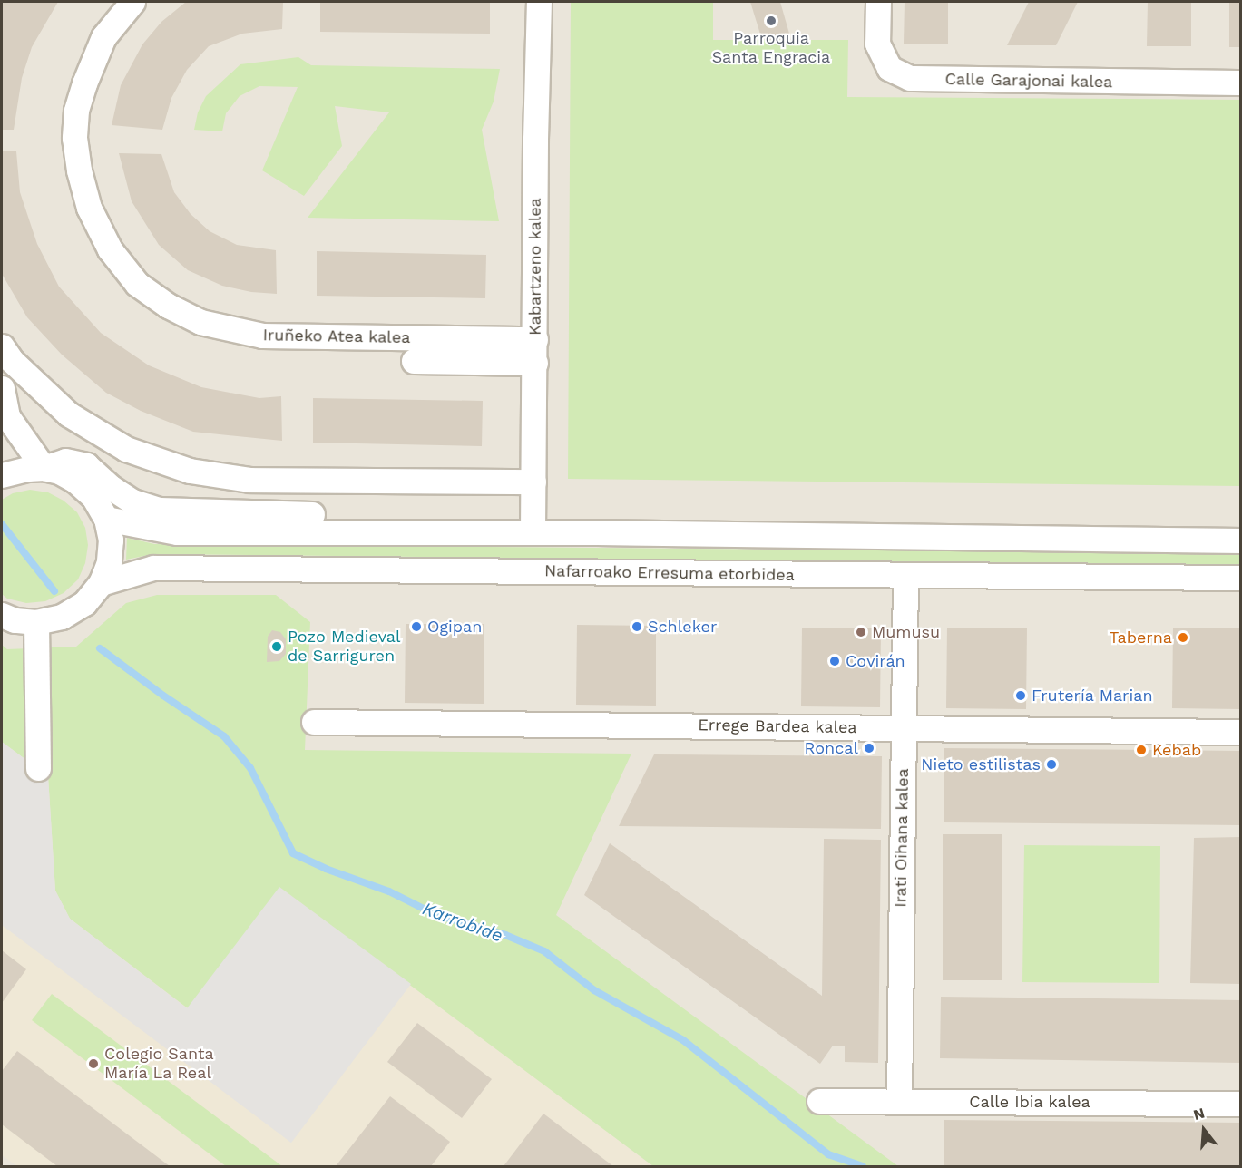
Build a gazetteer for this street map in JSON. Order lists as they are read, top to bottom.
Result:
{
  "streets": {
    "street": [
      "Calle Garajonai kalea",
      "Kabartzeno kalea",
      "Iruñeko Atea kalea",
      "Nafarroako Erresuma etorbidea",
      "Errege Bardea kalea",
      "Irati Oihana kalea",
      "Calle Ibia kalea"
    ]
  },
  "crossings": [
    ["Kabartzeno kalea", "Iruñeko Atea kalea"],
    ["Nafarroako Erresuma etorbidea", "Irati Oihana kalea"],
    ["Errege Bardea kalea", "Irati Oihana kalea"],
    ["Irati Oihana kalea", "Calle Ibia kalea"]
  ],
  "water": ["Karrobide"],
  "places": [
    "Parroquia Santa Engracia",
    "Ogipan",
    "Schleker",
    "Mumusu",
    "Taberna",
    "Pozo Medieval de Sarriguren",
    "Covirán",
    "Frutería Marian",
    "Roncal",
    "Kebab",
    "Nieto estilistas",
    "Colegio Santa María La Real"
  ],
  "north": "top"
}
